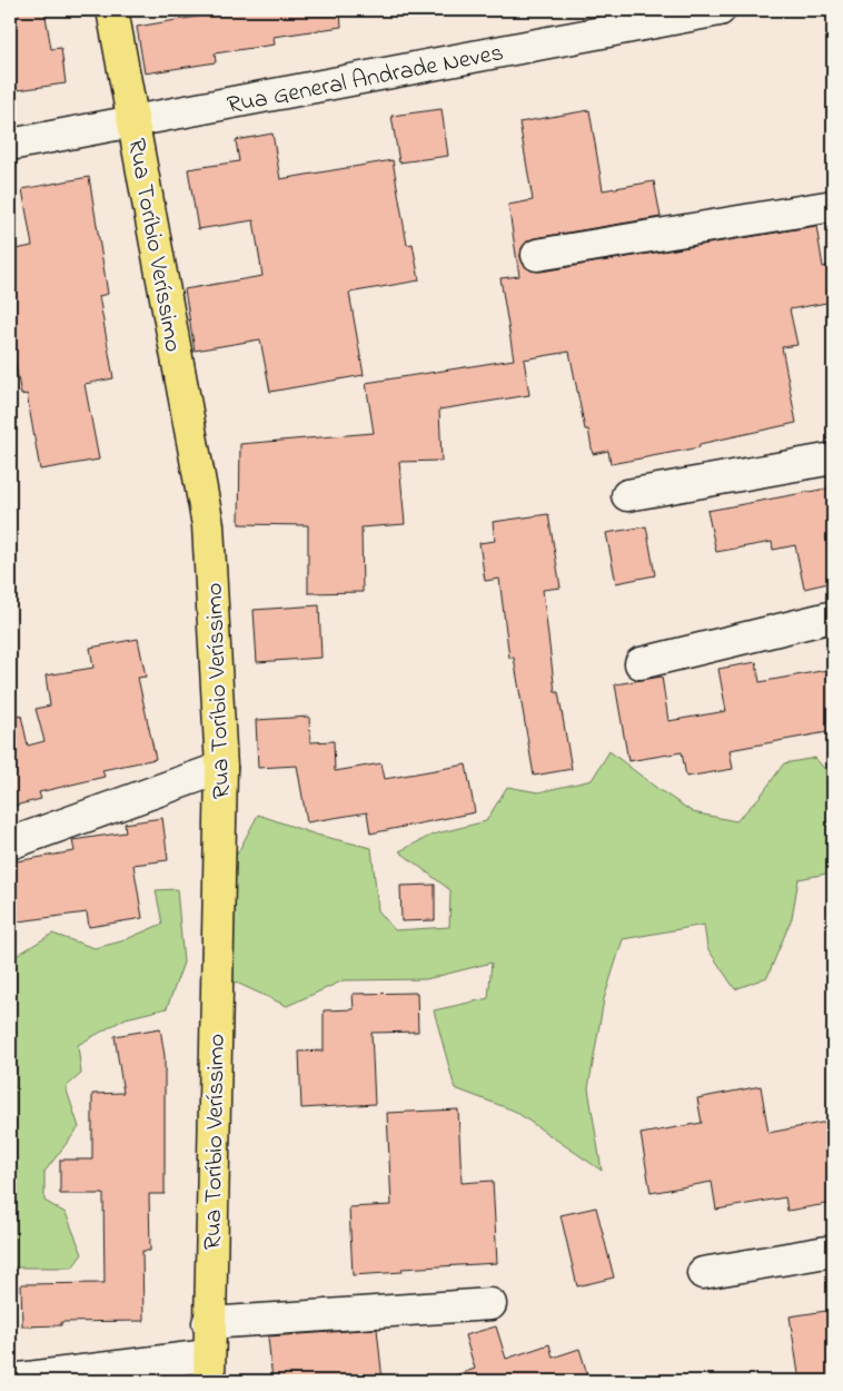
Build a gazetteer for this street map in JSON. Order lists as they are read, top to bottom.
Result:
{
  "streets": {
    "main road": ["Rua Toríbio Veríssimo"],
    "street": ["Rua General Andrade Neves"]
  },
  "crossings": [
    ["Rua General Andrade Neves", "Rua Toríbio Veríssimo"]
  ]
}
